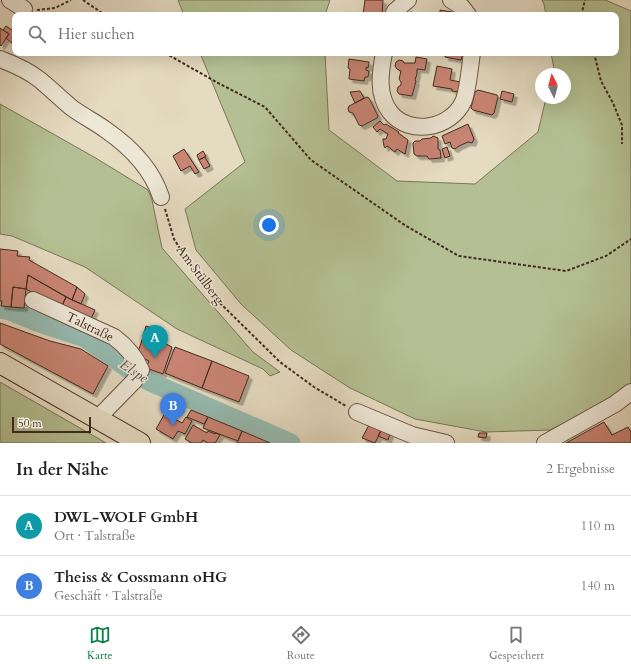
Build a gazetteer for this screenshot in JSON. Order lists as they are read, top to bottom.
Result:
{
  "streets": {
    "street": ["Talstraße"],
    "path": ["Am Stülberg"]
  },
  "water": ["Elspe"],
  "scale_bar": "50 m",
  "north": "top",
  "page": {
    "search": "Hier suchen",
    "pins": ["A", "B"],
    "scale": "50 m",
    "heading": ["In der Nähe", "2 Ergebnisse"],
    "list": [
      {
        "mark": "A",
        "name": "DWL-WOLF GmbH",
        "note": "Ort · Talstraße",
        "value": "110 m"
      },
      {
        "mark": "B",
        "name": "Theiss & Cossmann oHG",
        "note": "Geschäft · Talstraße",
        "value": "140 m"
      }
    ],
    "nav": ["Karte", "Route", "Gespeichert"]
  }
}
